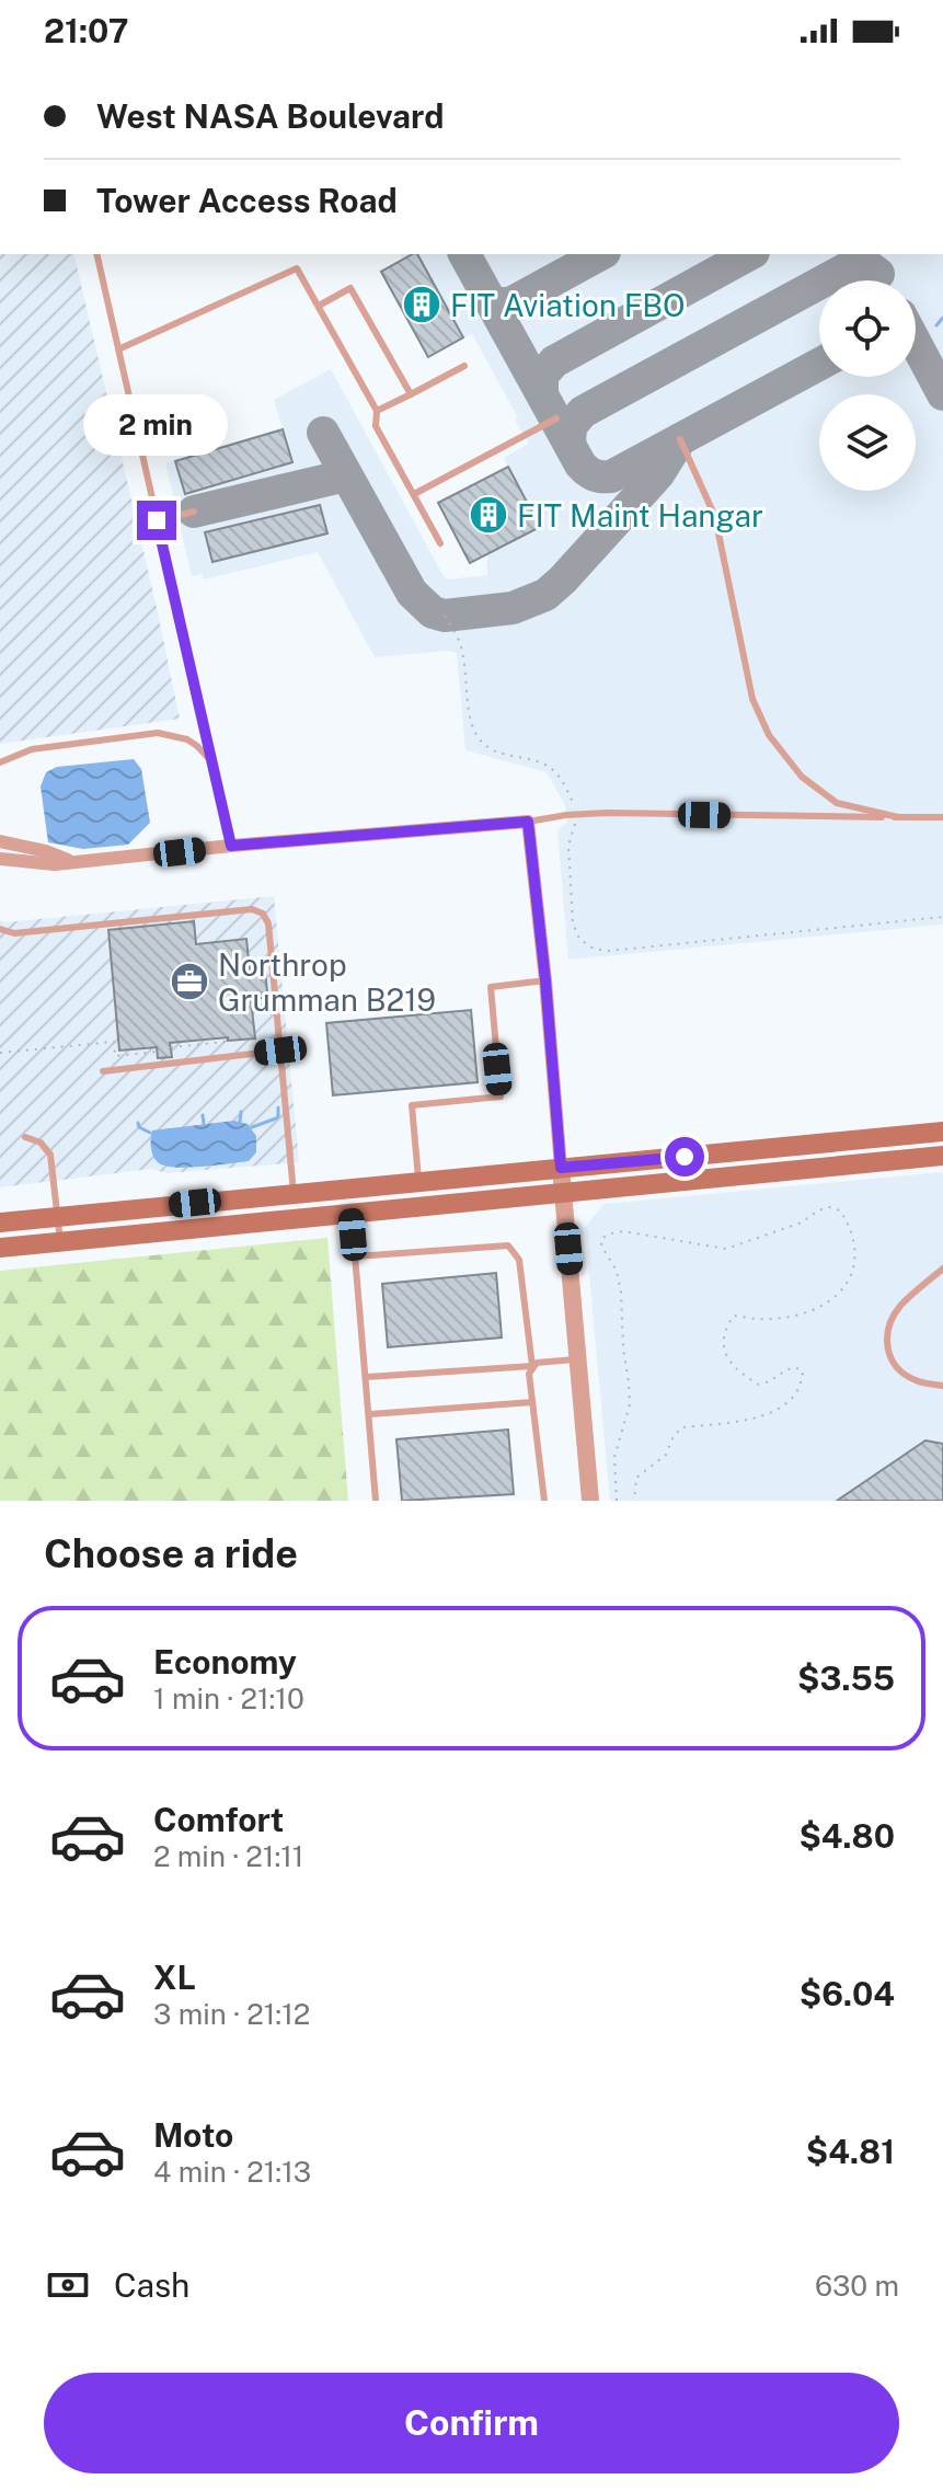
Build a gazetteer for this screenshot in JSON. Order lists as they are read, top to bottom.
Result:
{
  "places": {
    "building": ["FIT Aviation FBO", "FIT Maint Hangar"],
    "office": ["Northrop Grumman B219"]
  },
  "page": {
    "status": "21:07",
    "banner": ["West NASA Boulevard", "Tower Access Road"],
    "bubble": "2 min",
    "heading": "Choose a ride",
    "list": [
      {
        "name": "Economy",
        "note": "1 min · 21:10",
        "value": "$3.55"
      },
      {
        "name": "Comfort",
        "note": "2 min · 21:11",
        "value": "$4.80"
      },
      {
        "name": "XL",
        "note": "3 min · 21:12",
        "value": "$6.04"
      },
      {
        "name": "Moto",
        "note": "4 min · 21:13",
        "value": "$4.81"
      }
    ],
    "pay": ["Cash", "630 m"],
    "buttons": "Confirm"
  }
}
